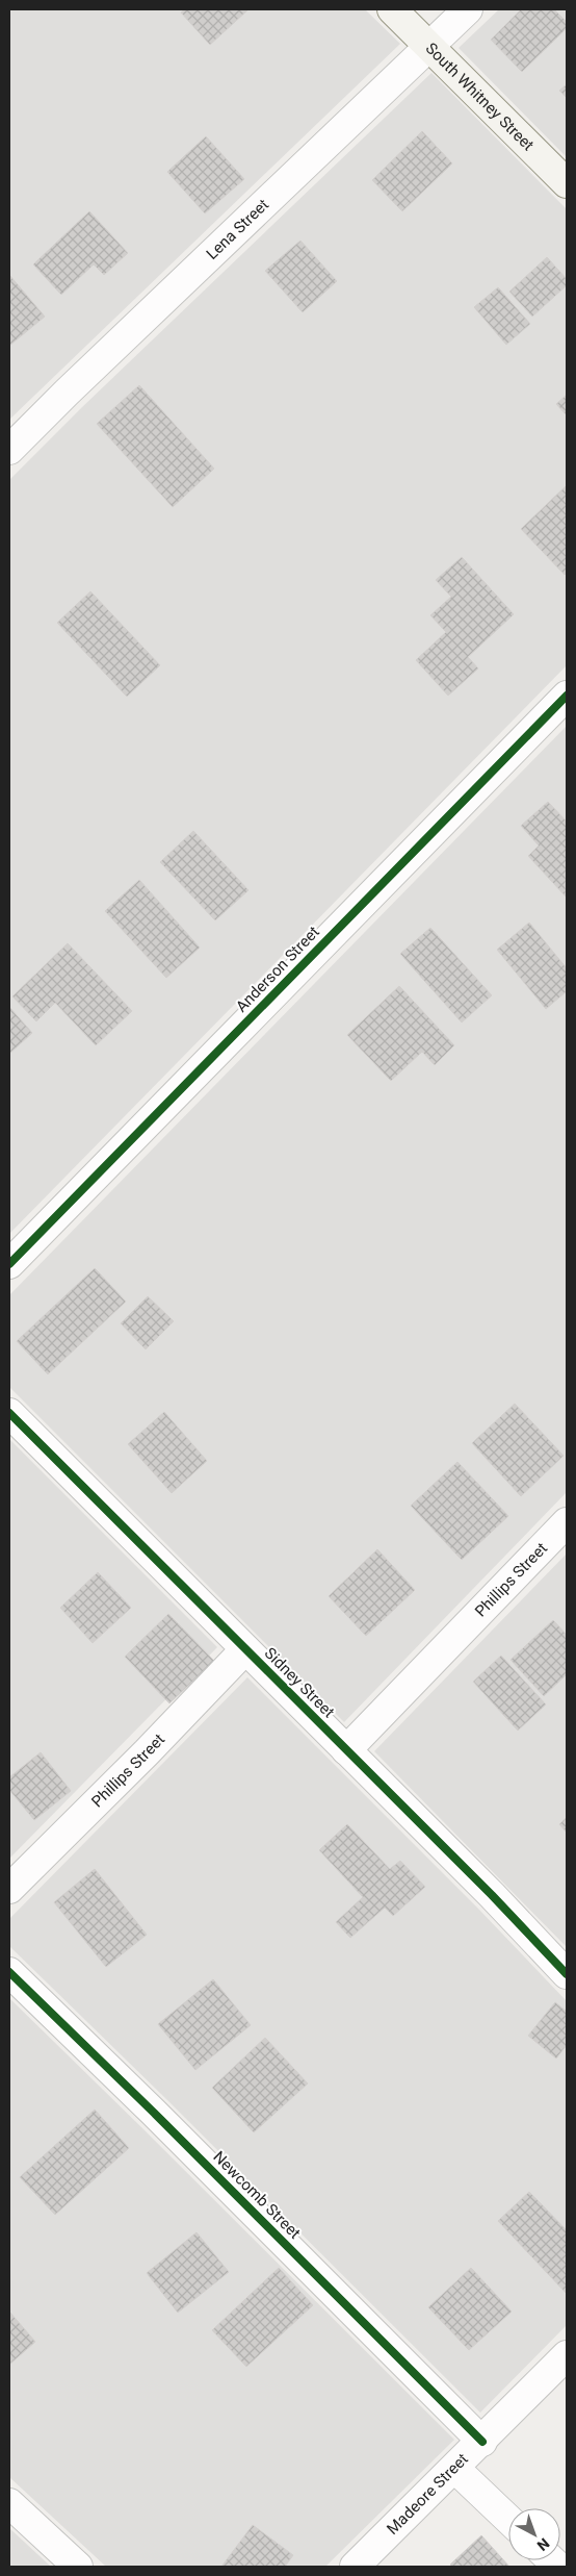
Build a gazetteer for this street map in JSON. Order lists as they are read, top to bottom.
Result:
{
  "streets": {
    "street": [
      "South Whitney Street",
      "Lena Street",
      "Anderson Street",
      "Phillips Street",
      "Sidney Street",
      "Newcomb Street",
      "Madeore Street"
    ]
  },
  "crossings": [
    ["South Whitney Street", "Lena Street"],
    ["Phillips Street", "Sidney Street"],
    ["Newcomb Street", "Madeore Street"]
  ],
  "north": "bottom right"
}
